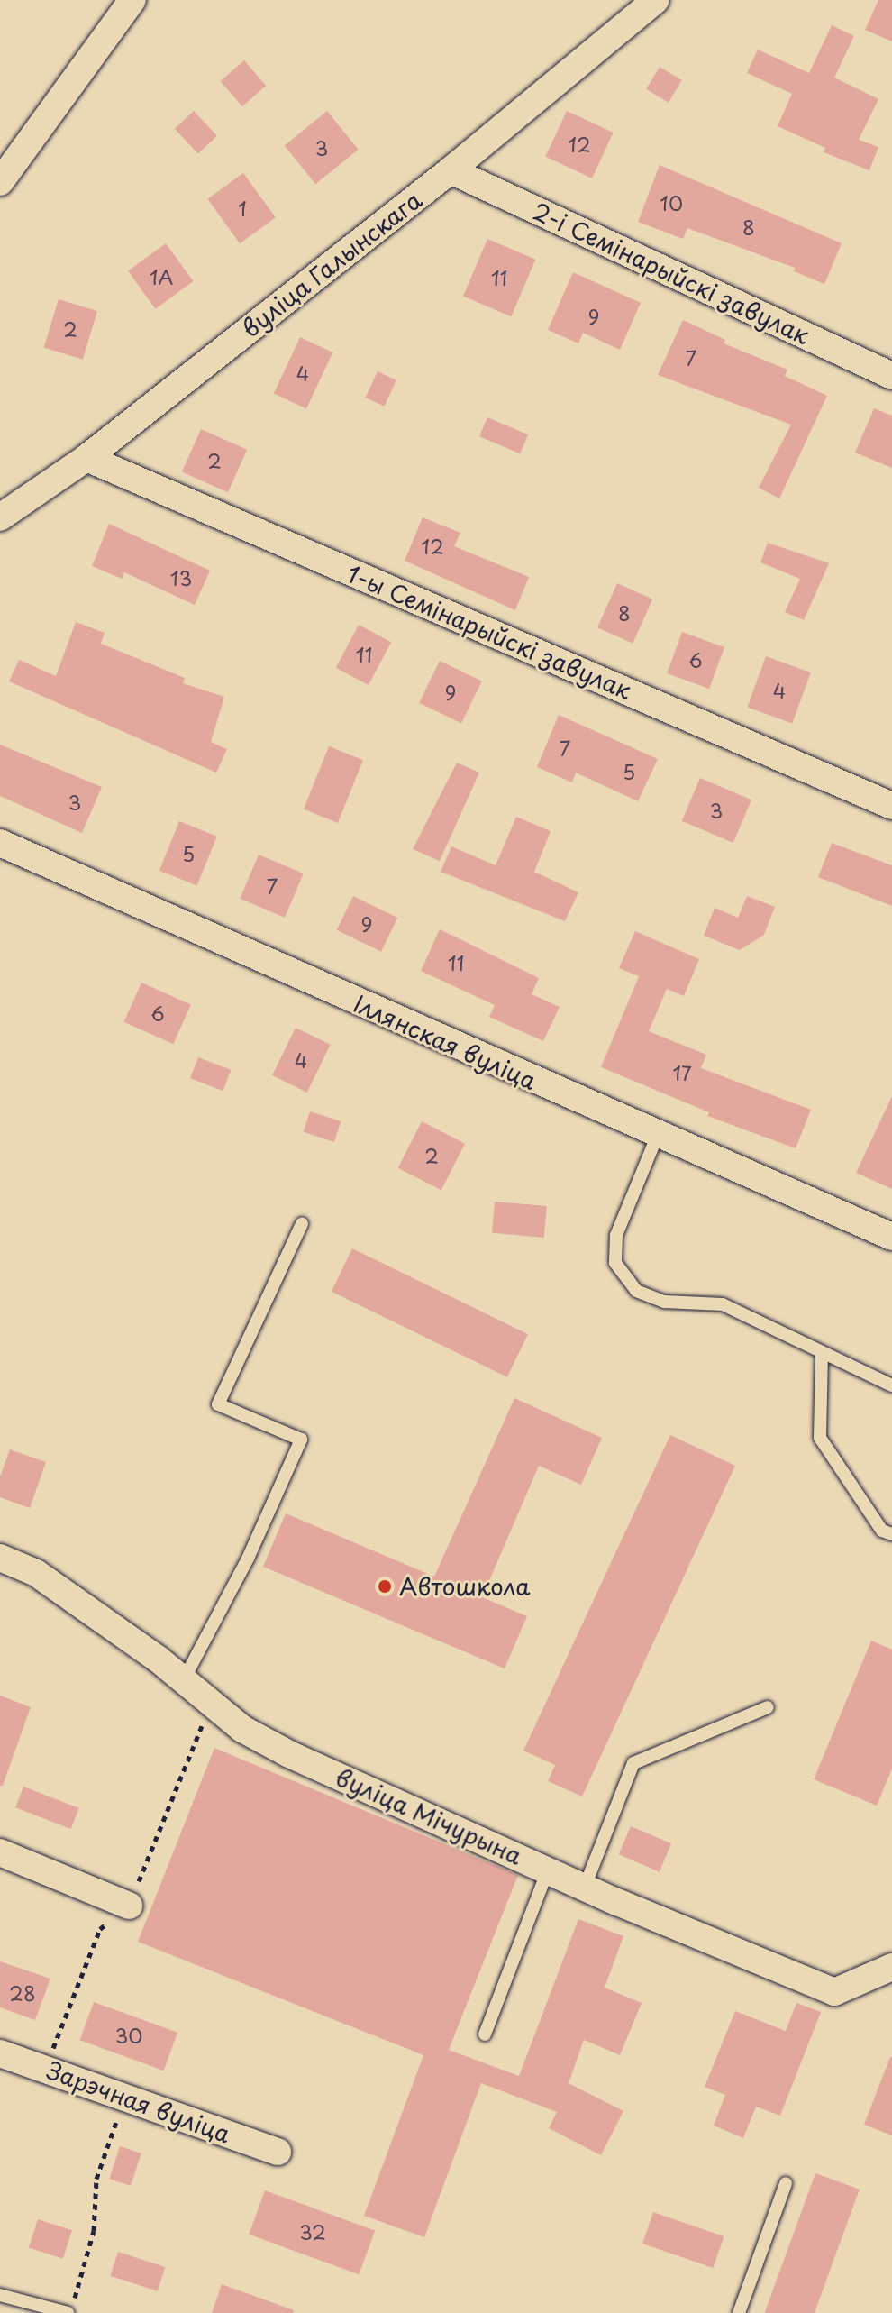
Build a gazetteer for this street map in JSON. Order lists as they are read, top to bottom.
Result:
{
  "streets": {
    "street": [
      "вуліца Галынскага",
      "2-і Семінарыйскі завулак",
      "1-ы Семінарыйскі завулак",
      "Іллянская вуліца",
      "вуліца Мічурына",
      "Зарэчная вуліца"
    ]
  },
  "crossings": [
    ["вуліца Галынскага", "2-і Семінарыйскі завулак"],
    ["вуліца Галынскага", "1-ы Семінарыйскі завулак"]
  ],
  "places": ["Автошкола"],
  "house_numbers": [
    "12",
    "3",
    "10",
    "1",
    "8",
    "1А",
    "11",
    "9",
    "2",
    "7",
    "4",
    "2",
    "12",
    "13",
    "8",
    "11",
    "6",
    "4",
    "9",
    "7",
    "5",
    "3",
    "3",
    "5",
    "7",
    "9",
    "11",
    "6",
    "4",
    "17",
    "2",
    "28",
    "30",
    "32"
  ]
}
